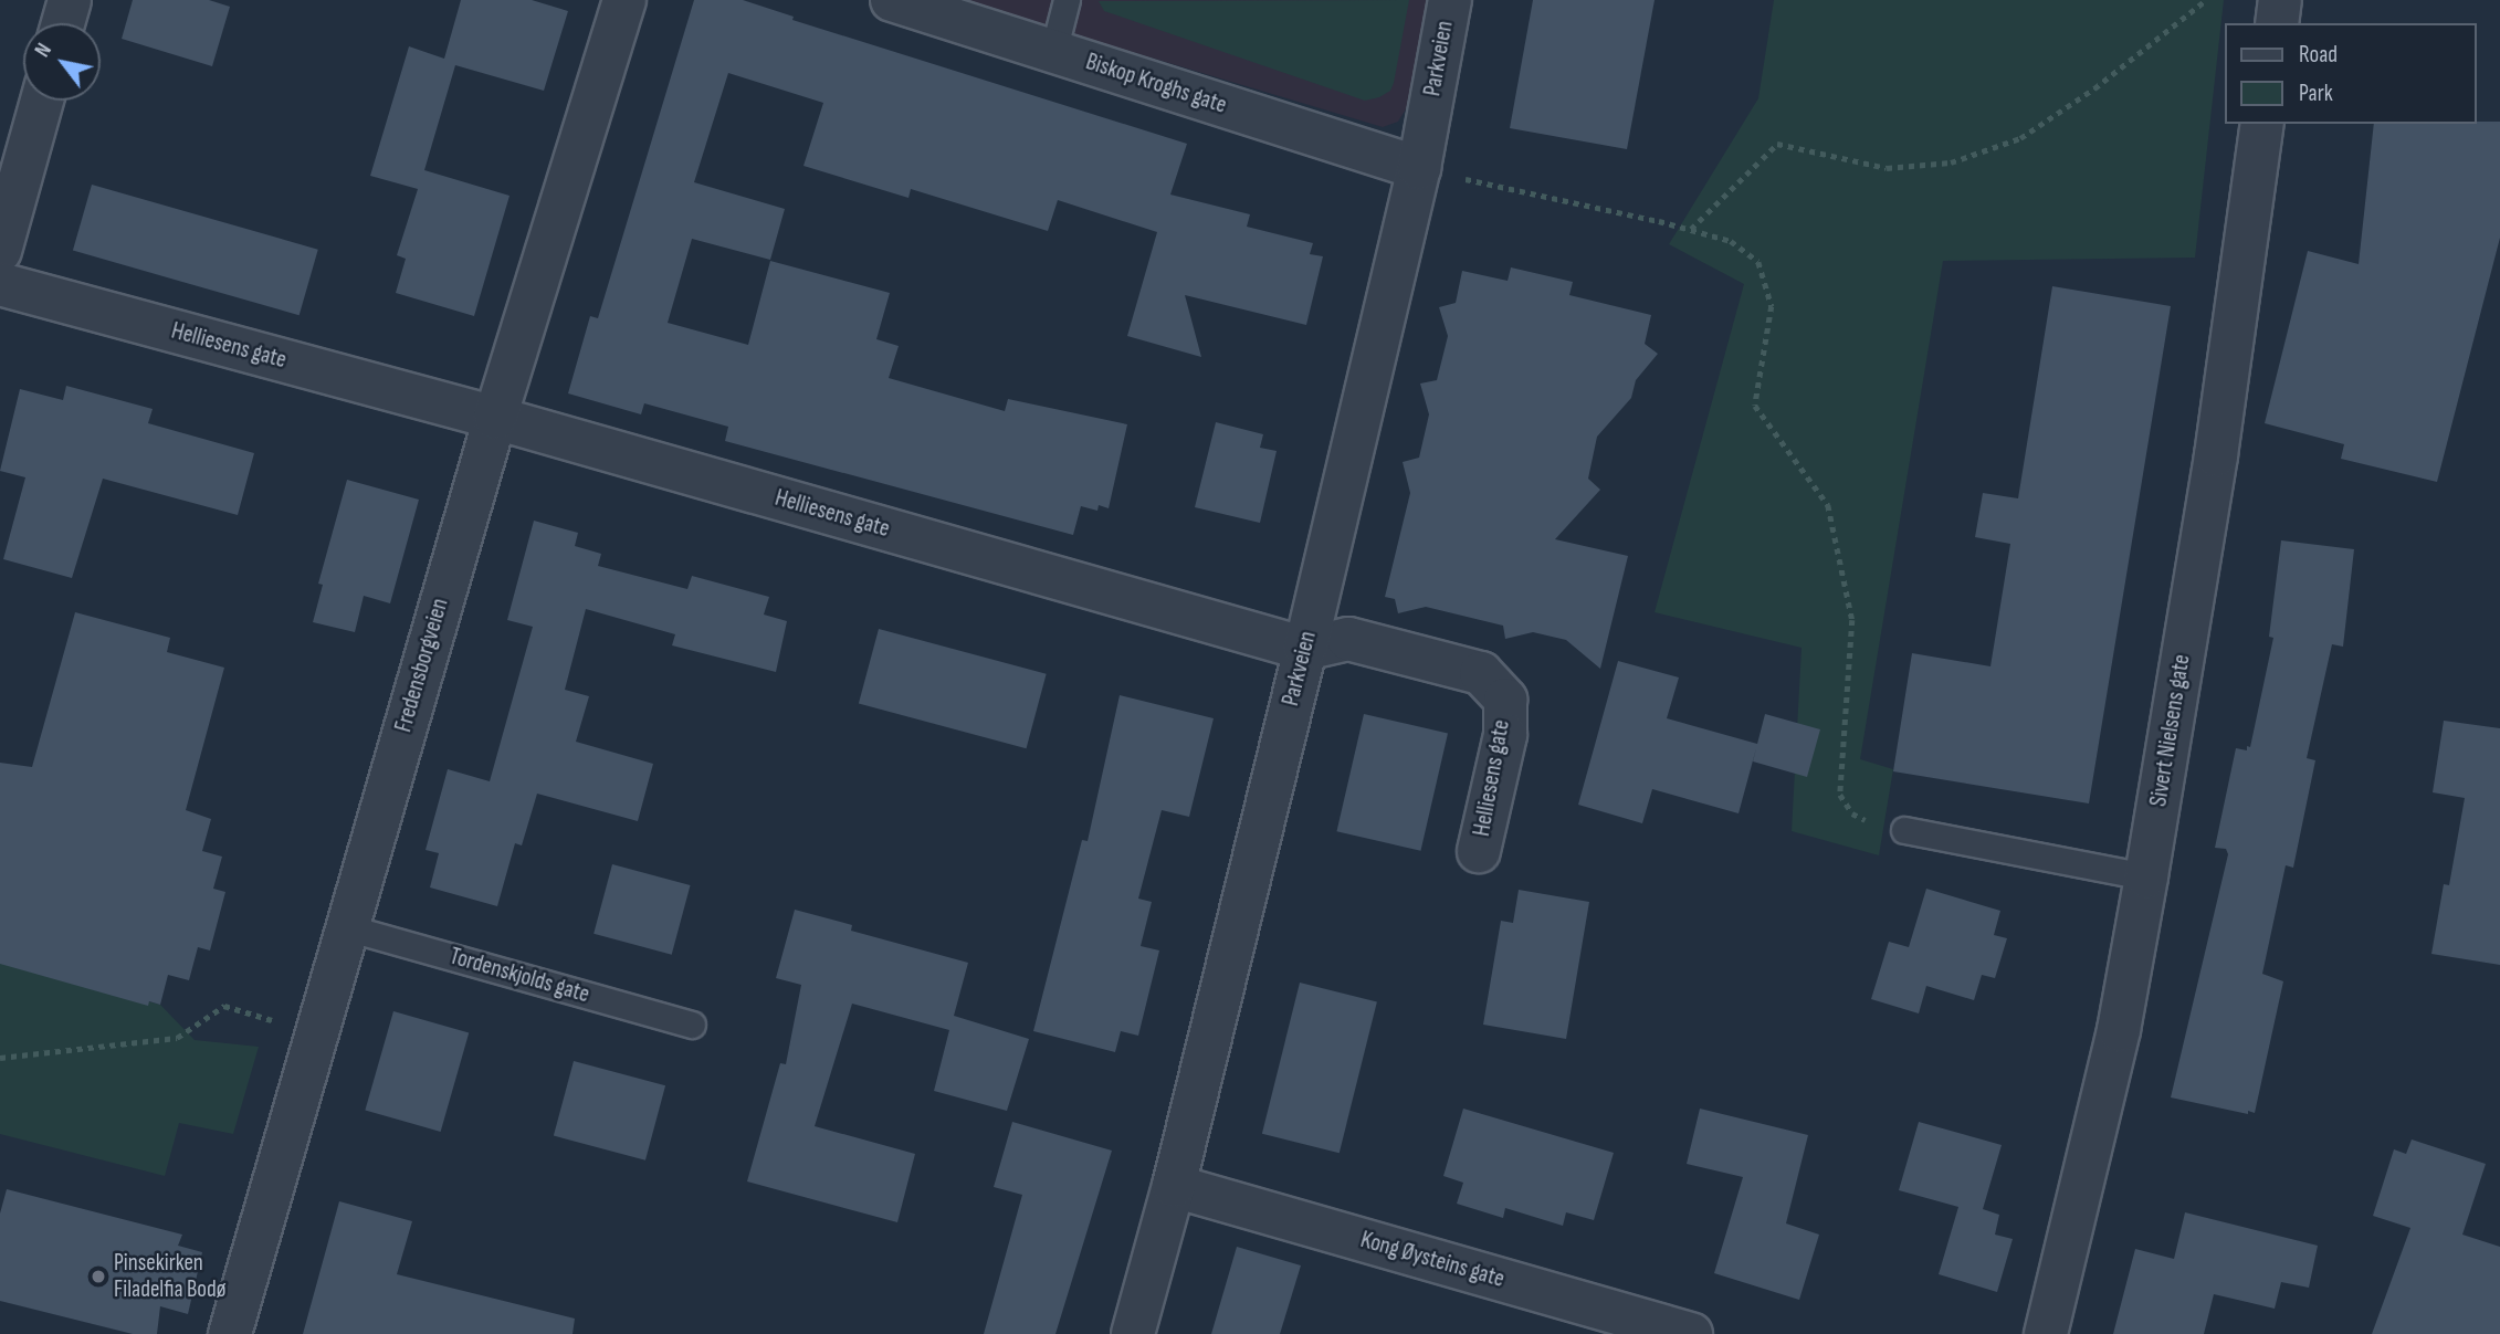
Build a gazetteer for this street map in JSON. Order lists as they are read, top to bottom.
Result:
{
  "streets": {
    "street": [
      "Parkveien",
      "Biskop Kroghs gate",
      "Helliesens gate",
      "Fredensborgveien",
      "Sivert Nielsens gate",
      "Kong Øysteins gate"
    ],
    "lane": ["Tordenskjolds gate"]
  },
  "crossings": [
    ["Parkveien", "Biskop Kroghs gate"],
    ["Parkveien", "Helliesens gate"],
    ["Parkveien", "Kong Øysteins gate"],
    ["Helliesens gate", "Fredensborgveien"],
    ["Fredensborgveien", "Tordenskjolds gate"]
  ],
  "places": ["Pinsekirken Filadelfia Bodø"],
  "legend": ["Road", "Park"],
  "north": "top left"
}
